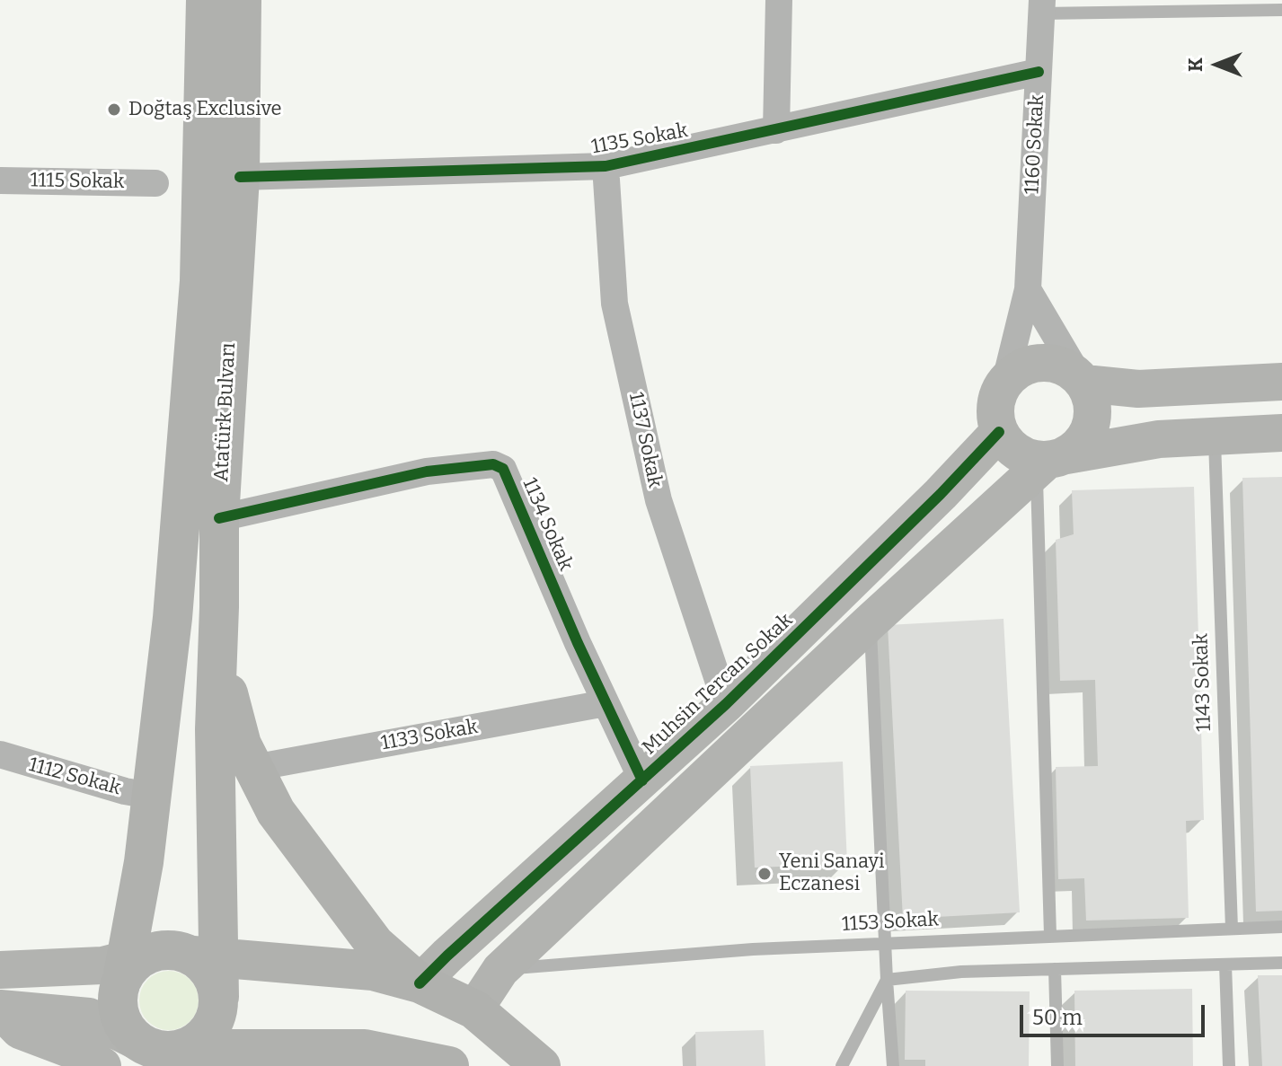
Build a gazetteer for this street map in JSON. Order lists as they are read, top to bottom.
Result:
{
  "streets": {
    "highway": ["Atatürk Bulvarı"],
    "street": [
      "1135 Sokak",
      "1160 Sokak",
      "1115 Sokak",
      "1137 Sokak",
      "1134 Sokak",
      "Muhsin Tercan Sokak",
      "1133 Sokak",
      "1112 Sokak"
    ],
    "lane": ["1143 Sokak", "1153 Sokak"]
  },
  "crossings": [
    ["1135 Sokak", "1160 Sokak"],
    ["1135 Sokak", "Atatürk Bulvarı"],
    ["1135 Sokak", "1137 Sokak"],
    ["1160 Sokak", "Muhsin Tercan Sokak"],
    ["Atatürk Bulvarı", "1134 Sokak"],
    ["Atatürk Bulvarı", "1112 Sokak"],
    ["1137 Sokak", "Muhsin Tercan Sokak"],
    ["1134 Sokak", "Muhsin Tercan Sokak"],
    ["1134 Sokak", "1133 Sokak"],
    ["1143 Sokak", "1153 Sokak"]
  ],
  "places": ["Doğtaş Exclusive", "Yeni Sanayi Eczanesi"],
  "scale_bar": "50 m",
  "north": "left"
}
